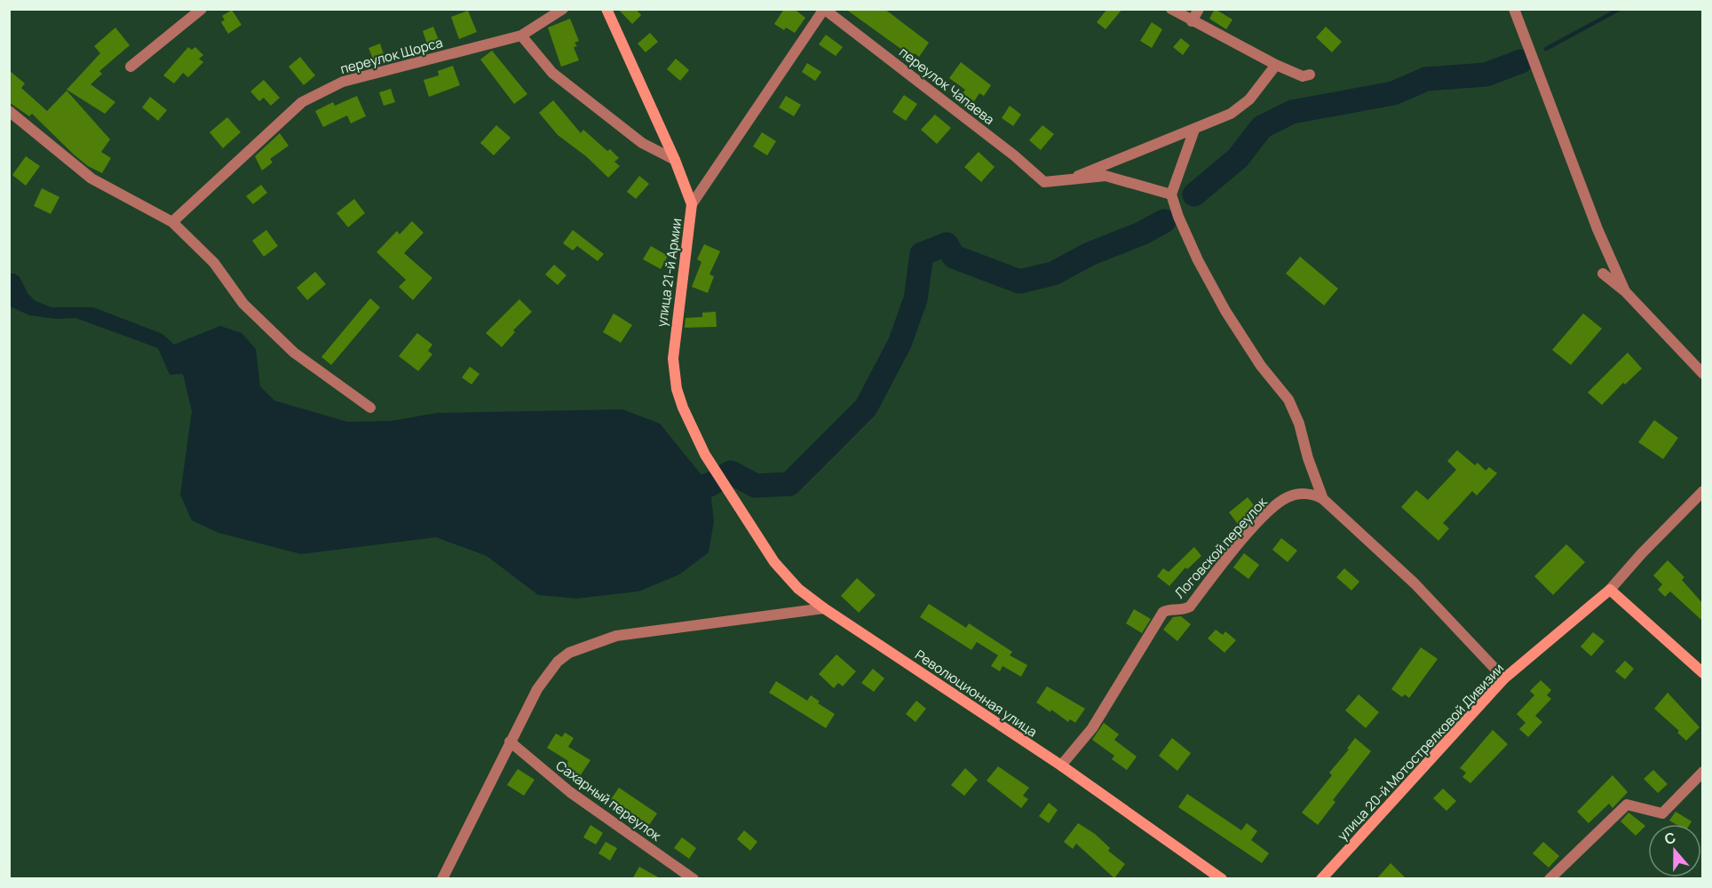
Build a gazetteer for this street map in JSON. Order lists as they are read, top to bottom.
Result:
{
  "streets": {
    "main road": ["улица 21-й Армии", "Революционная улица", "улица 20-й Мотострелковой Дивизии"],
    "street": [
      "переулок Щорса",
      "переулок Чапаева",
      "Логовской переулок",
      "Сахарный переулок"
    ]
  },
  "crossings": [
    ["улица 21-й Армии", "Революционная улица"],
    ["Логовской переулок", "Революционная улица"]
  ],
  "north": "top"
}
